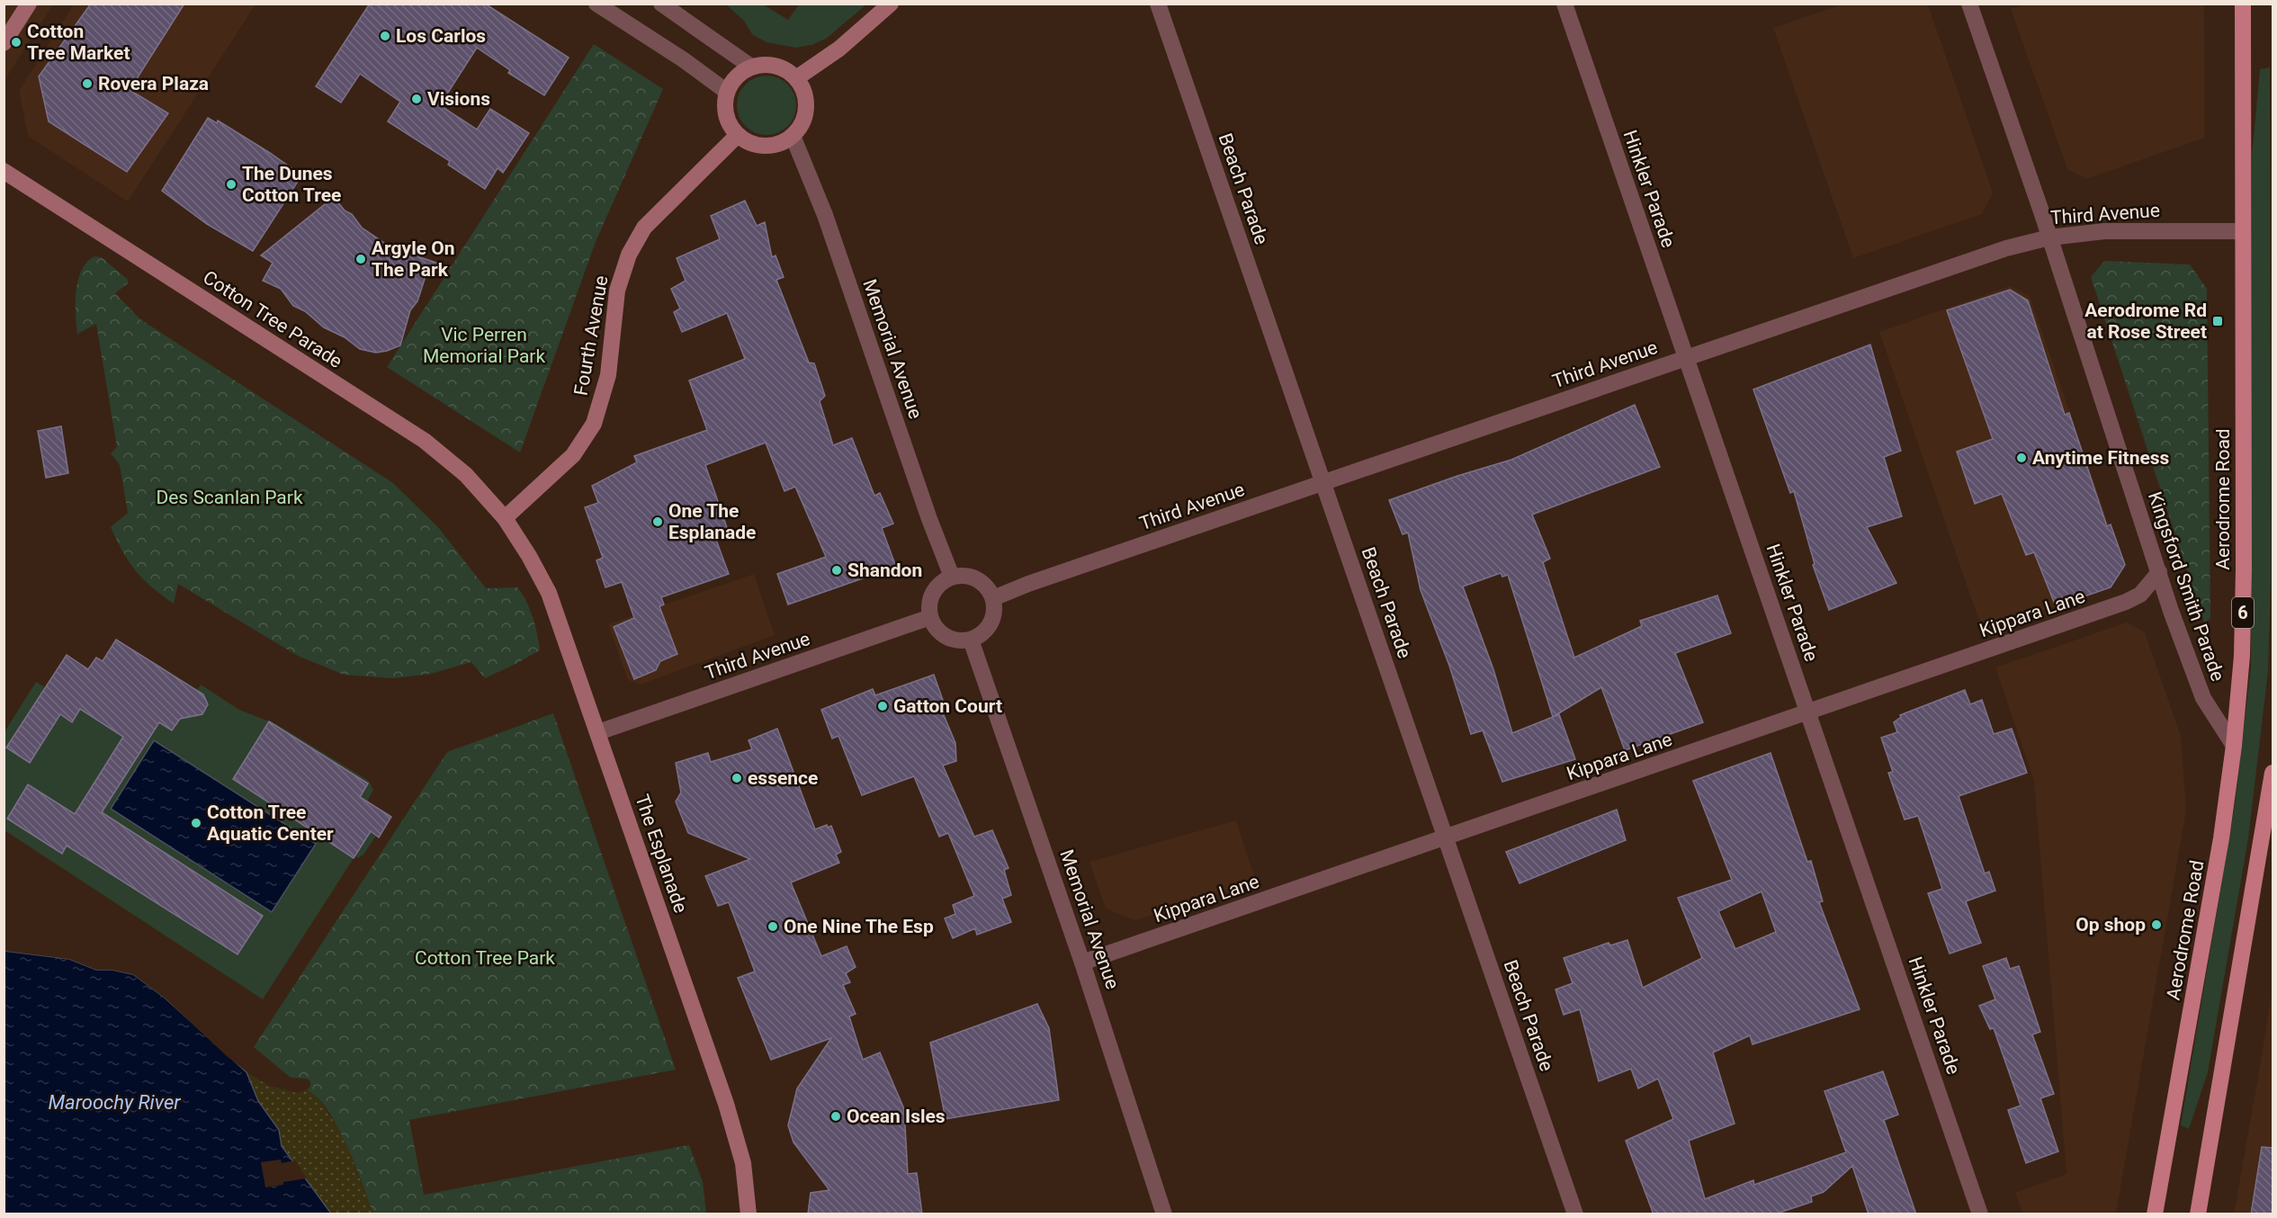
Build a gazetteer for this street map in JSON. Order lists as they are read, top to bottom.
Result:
{
  "streets": {
    "main road": ["Aerodrome Road", "6"],
    "street": [
      "Beach Parade",
      "Hinkler Parade",
      "Third Avenue",
      "Cotton Tree Parade",
      "Fourth Avenue",
      "Memorial Avenue",
      "Kingsford Smith Parade",
      "Kippara Lane",
      "The Esplanade"
    ]
  },
  "crossings": [
    ["Beach Parade", "Third Avenue"],
    ["Beach Parade", "Kippara Lane"],
    ["Hinkler Parade", "Third Avenue"],
    ["Hinkler Parade", "Kippara Lane"],
    ["Third Avenue", "Memorial Avenue"],
    ["Third Avenue", "Aerodrome Road"],
    ["Third Avenue", "Kingsford Smith Parade"],
    ["Third Avenue", "The Esplanade"],
    ["Cotton Tree Parade", "Fourth Avenue"],
    ["Cotton Tree Parade", "The Esplanade"],
    ["Fourth Avenue", "Memorial Avenue"],
    ["Fourth Avenue", "The Esplanade"],
    ["Memorial Avenue", "Kippara Lane"],
    ["Aerodrome Road", "Kingsford Smith Parade"],
    ["Kingsford Smith Parade", "Kippara Lane"]
  ],
  "water": ["Maroochy River"],
  "parks": ["Vic Perren Memorial Park", "Des Scanlan Park", "Cotton Tree Park"],
  "places": {
    "other": [
      "Los Carlos",
      "Cotton Tree Market",
      "Rovera Plaza",
      "Visions",
      "The Dunes Cotton Tree",
      "Argyle On The Park",
      "Anytime Fitness",
      "One The Esplanade",
      "Shandon",
      "Gatton Court",
      "essence",
      "Cotton Tree Aquatic Center",
      "Op shop",
      "One Nine The Esp",
      "Ocean Isles"
    ],
    "transit": ["Aerodrome Rd at Rose Street"]
  }
}
